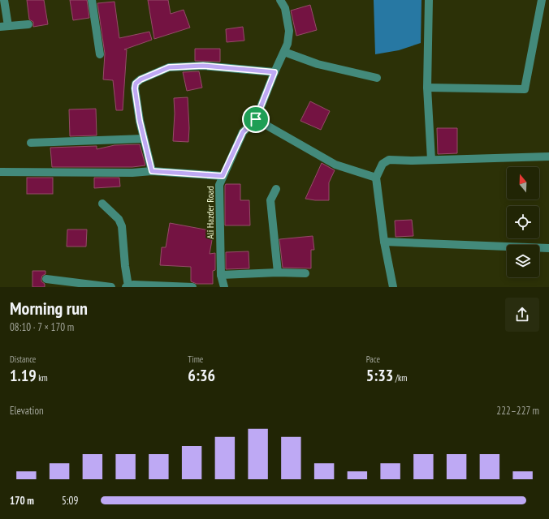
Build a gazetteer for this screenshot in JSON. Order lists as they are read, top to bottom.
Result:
{
  "streets": {
    "street": ["Ali Hazder Road"]
  },
  "north": "top",
  "page": {
    "heading": ["Morning run", "08:10 · 7 × 170 m"],
    "stats": [
      ["Distance", "1.19 km"],
      ["Time", "6:36"],
      ["Pace", "5:33 /km"]
    ],
    "chart": ["Elevation", "222–227 m"],
    "list": [
      {
        "name": "170 m",
        "note": "5:09"
      }
    ]
  }
}
